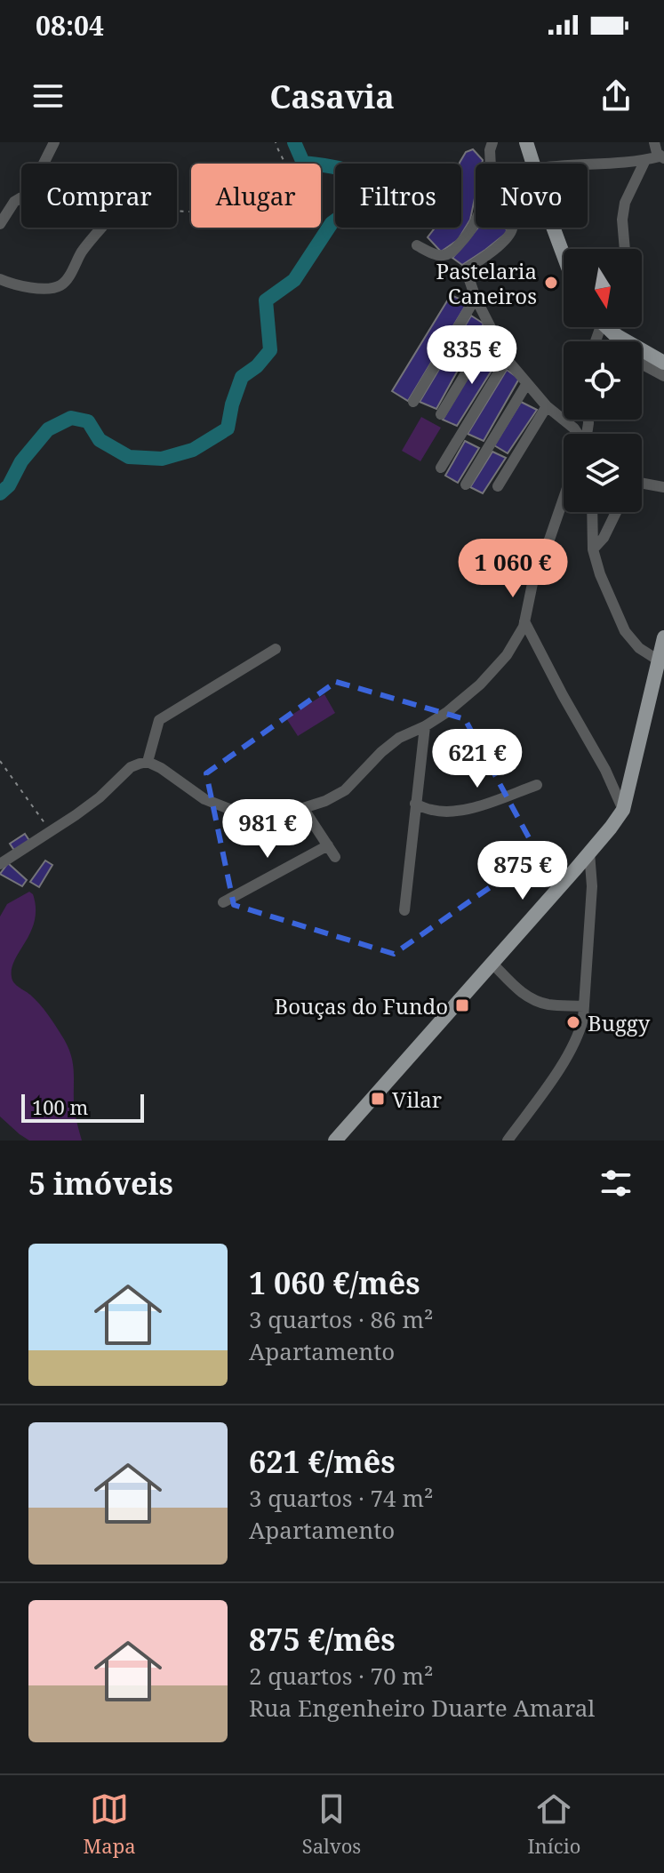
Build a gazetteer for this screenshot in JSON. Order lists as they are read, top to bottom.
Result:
{
  "places": {
    "other": ["Pastelaria Caneiros", "Buggy"],
    "transit": ["Bouças do Fundo", "Vilar"]
  },
  "scale_bar": "100 m",
  "north": "bottom",
  "page": {
    "status": "08:04",
    "header": "Casavia",
    "chip": [
      "Comprar",
      "Alugar",
      "Filtros",
      "Novo"
    ],
    "price": [
      "835 €",
      "1 060 €",
      "621 €",
      "981 €",
      "875 €"
    ],
    "scale": "100 m",
    "heading": "5 imóveis",
    "list": [
      {
        "name": "1 060 €/mês",
        "note": "3 quartos · 86 m² · Apartamento"
      },
      {
        "name": "621 €/mês",
        "note": "3 quartos · 74 m² · Apartamento"
      },
      {
        "name": "875 €/mês",
        "note": "2 quartos · 70 m² · Rua Engenheiro Duarte Amaral"
      }
    ],
    "tabs": ["Mapa", "Salvos", "Início"]
  }
}
